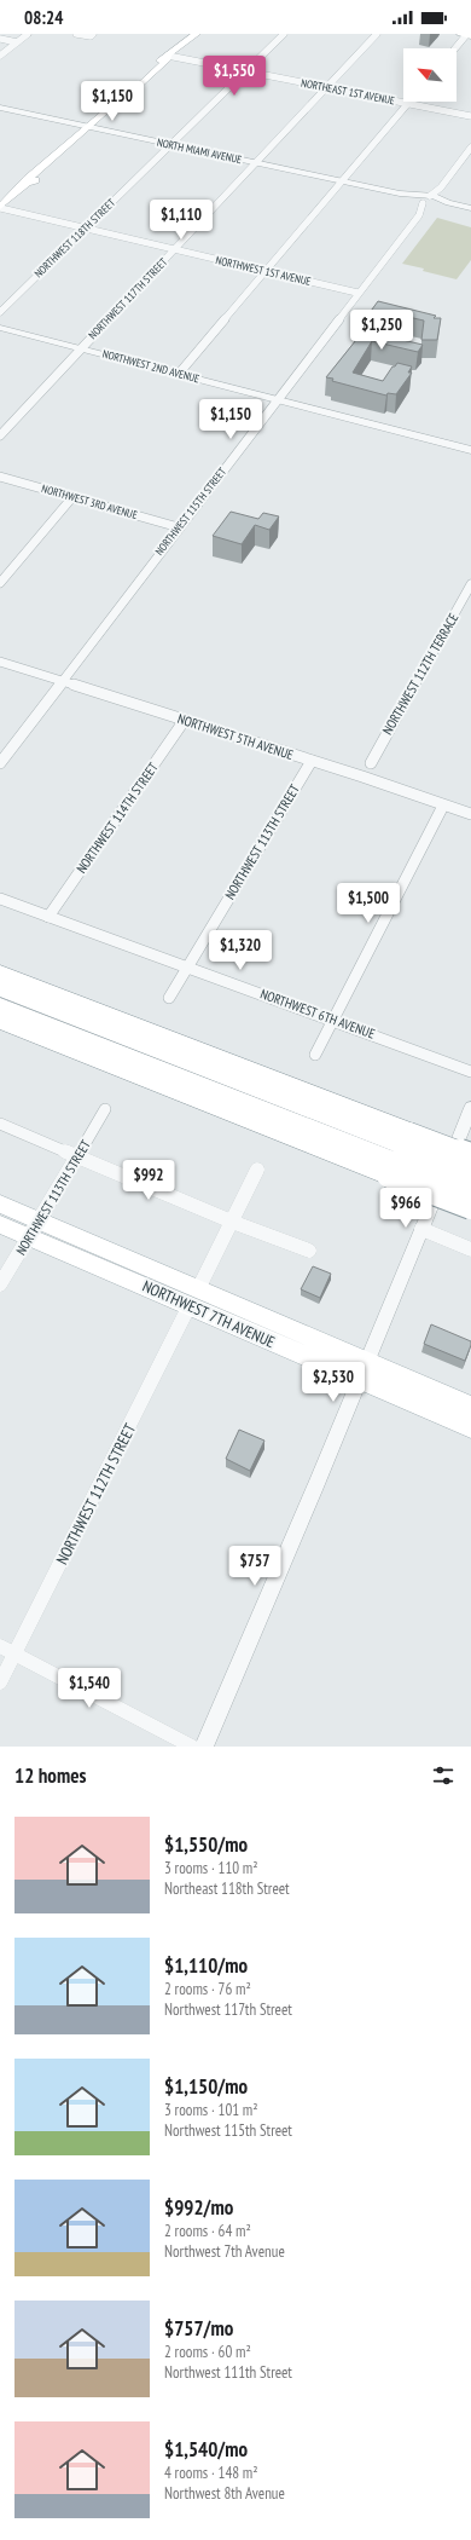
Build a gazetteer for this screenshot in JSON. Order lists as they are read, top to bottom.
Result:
{
  "streets": {
    "main road": ["NORTHWEST 7TH AVENUE"],
    "street": [
      "NORTHEAST 1ST AVENUE",
      "NORTH MIAMI AVENUE",
      "NORTHWEST 118TH STREET",
      "NORTHWEST 1ST AVENUE",
      "NORTHWEST 117TH STREET",
      "NORTHWEST 2ND AVENUE",
      "NORTHWEST 3RD AVENUE",
      "NORTHWEST 115TH STREET",
      "NORTHWEST 112TH TERRACE",
      "NORTHWEST 5TH AVENUE",
      "NORTHWEST 114TH STREET",
      "NORTHWEST 113TH STREET",
      "NORTHWEST 6TH AVENUE",
      "NORTHWEST 112TH STREET"
    ]
  },
  "crossings": [
    ["NORTHEAST 1ST AVENUE", "NORTHWEST 118TH STREET"],
    ["NORTHEAST 1ST AVENUE", "NORTHWEST 117TH STREET"],
    ["NORTH MIAMI AVENUE", "NORTHWEST 118TH STREET"],
    ["NORTH MIAMI AVENUE", "NORTHWEST 117TH STREET"],
    ["NORTH MIAMI AVENUE", "NORTHWEST 115TH STREET"],
    ["NORTHWEST 118TH STREET", "NORTHWEST 1ST AVENUE"],
    ["NORTHWEST 1ST AVENUE", "NORTHWEST 117TH STREET"],
    ["NORTHWEST 1ST AVENUE", "NORTHWEST 115TH STREET"],
    ["NORTHWEST 117TH STREET", "NORTHWEST 2ND AVENUE"],
    ["NORTHWEST 2ND AVENUE", "NORTHWEST 115TH STREET"],
    ["NORTHWEST 3RD AVENUE", "NORTHWEST 115TH STREET"],
    ["NORTHWEST 115TH STREET", "NORTHWEST 5TH AVENUE"],
    ["NORTHWEST 5TH AVENUE", "NORTHWEST 114TH STREET"],
    ["NORTHWEST 5TH AVENUE", "NORTHWEST 113TH STREET"],
    ["NORTHWEST 114TH STREET", "NORTHWEST 6TH AVENUE"],
    ["NORTHWEST 113TH STREET", "NORTHWEST 6TH AVENUE"],
    ["NORTHWEST 113TH STREET", "NORTHWEST 7TH AVENUE"],
    ["NORTHWEST 7TH AVENUE", "NORTHWEST 112TH STREET"]
  ],
  "north": "top left",
  "page": {
    "status": "08:24",
    "price": [
      "$1,550",
      "$1,150",
      "$1,110",
      "$1,250",
      "$1,150",
      "$1,500",
      "$1,320",
      "$992",
      "$966",
      "$2,530",
      "$757",
      "$1,540"
    ],
    "heading": "12 homes",
    "list": [
      {
        "name": "$1,550/mo",
        "note": "3 rooms · 110 m² · Northeast 118th Street"
      },
      {
        "name": "$1,110/mo",
        "note": "2 rooms · 76 m² · Northwest 117th Street"
      },
      {
        "name": "$1,150/mo",
        "note": "3 rooms · 101 m² · Northwest 115th Street"
      },
      {
        "name": "$992/mo",
        "note": "2 rooms · 64 m² · Northwest 7th Avenue"
      },
      {
        "name": "$757/mo",
        "note": "2 rooms · 60 m² · Northwest 111th Street"
      },
      {
        "name": "$1,540/mo",
        "note": "4 rooms · 148 m² · Northwest 8th Avenue"
      }
    ]
  }
}
